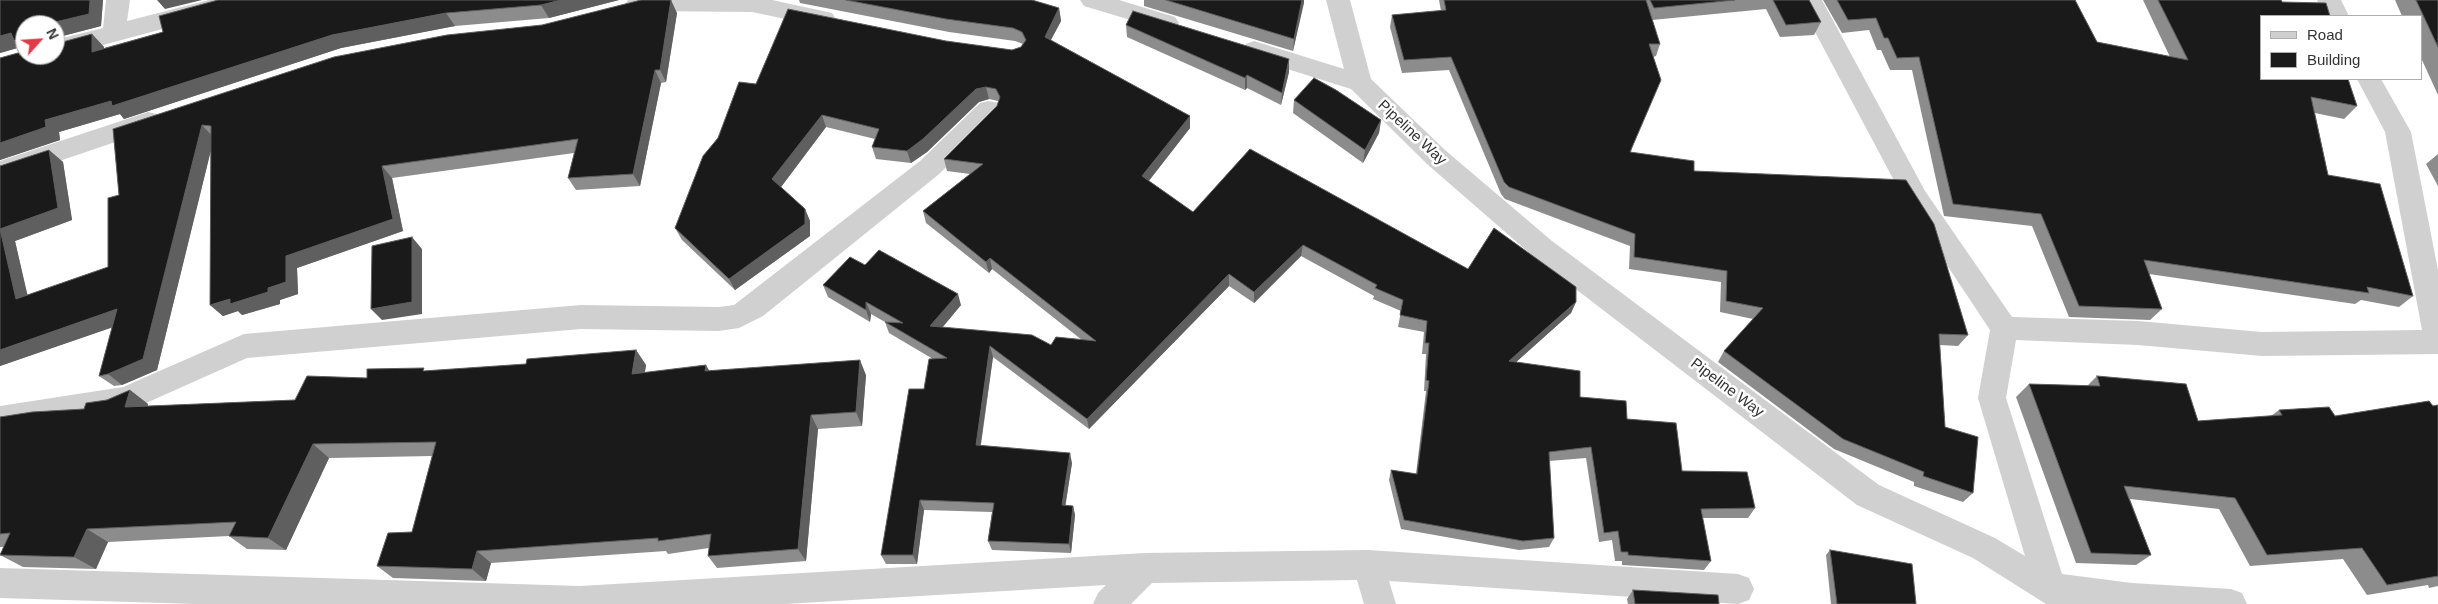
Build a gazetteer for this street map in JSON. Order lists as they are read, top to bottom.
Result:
{
  "streets": {
    "street": ["Pipeline Way"]
  },
  "legend": ["Road", "Building"],
  "north": "top right"
}
